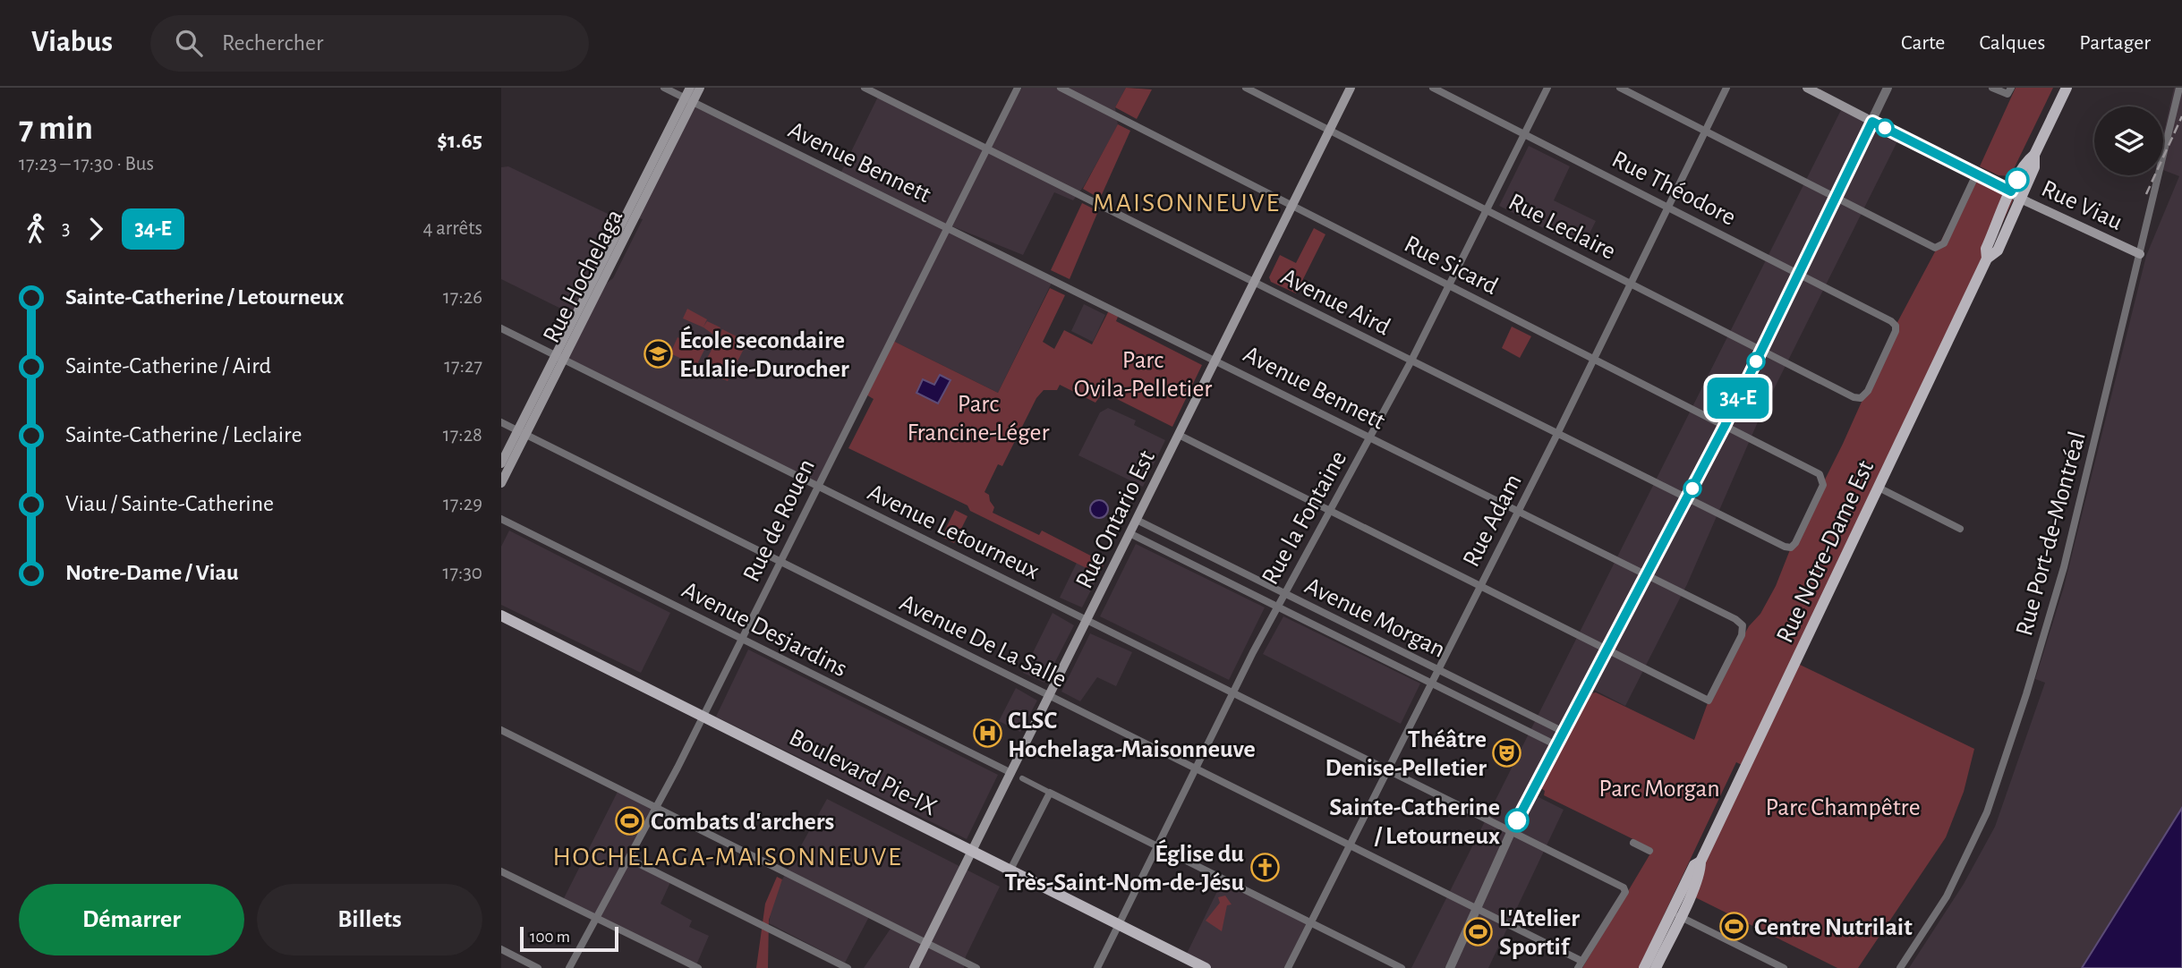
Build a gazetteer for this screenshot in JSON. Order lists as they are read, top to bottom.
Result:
{
  "streets": {
    "main road": [
      "Rue Viau",
      "Rue Hochelaga",
      "Rue Ontario Est",
      "Rue Notre-Dame Est",
      "Boulevard Pie-IX"
    ],
    "street": [
      "Avenue Bennett",
      "Rue Théodore",
      "Rue Leclaire",
      "Rue Sicard",
      "Avenue Aird",
      "Rue la Fontaine",
      "Rue de Rouen",
      "Rue Adam",
      "Avenue Letourneux",
      "Rue Port-de-Montréal",
      "Avenue Morgan",
      "Avenue Desjardins",
      "Avenue De La Salle"
    ]
  },
  "crossings": [
    ["Avenue Bennett", "Rue Hochelaga"],
    ["Avenue Bennett", "Rue la Fontaine"],
    ["Avenue Bennett", "Rue Ontario Est"],
    ["Avenue Bennett", "Rue de Rouen"],
    ["Avenue Bennett", "Rue Adam"],
    ["Rue Théodore", "Rue Leclaire"],
    ["Rue Théodore", "Rue la Fontaine"],
    ["Rue Théodore", "Rue Adam"],
    ["Rue Viau", "Rue Port-de-Montréal"],
    ["Rue Viau", "Rue Notre-Dame Est"],
    ["Rue Leclaire", "Rue la Fontaine"],
    ["Rue Leclaire", "Rue Ontario Est"],
    ["Rue Leclaire", "Rue Adam"],
    ["Rue Sicard", "Avenue Aird"],
    ["Rue Sicard", "Rue la Fontaine"],
    ["Rue Sicard", "Rue Ontario Est"],
    ["Rue Sicard", "Rue Adam"],
    ["Rue Hochelaga", "Avenue Letourneux"],
    ["Rue Hochelaga", "Avenue De La Salle"],
    ["Avenue Aird", "Rue la Fontaine"],
    ["Avenue Aird", "Rue Ontario Est"],
    ["Avenue Aird", "Rue de Rouen"],
    ["Avenue Aird", "Rue Adam"],
    ["Rue la Fontaine", "Avenue Letourneux"],
    ["Rue la Fontaine", "Avenue Morgan"],
    ["Rue la Fontaine", "Avenue De La Salle"],
    ["Rue la Fontaine", "Boulevard Pie-IX"],
    ["Rue Ontario Est", "Avenue Letourneux"],
    ["Rue Ontario Est", "Avenue Morgan"],
    ["Rue Ontario Est", "Avenue Desjardins"],
    ["Rue Ontario Est", "Avenue De La Salle"],
    ["Rue Ontario Est", "Boulevard Pie-IX"],
    ["Rue de Rouen", "Avenue Letourneux"],
    ["Rue de Rouen", "Avenue Desjardins"],
    ["Rue de Rouen", "Avenue De La Salle"],
    ["Rue de Rouen", "Boulevard Pie-IX"],
    ["Rue Adam", "Avenue Letourneux"],
    ["Rue Adam", "Avenue Morgan"],
    ["Rue Adam", "Avenue De La Salle"],
    ["Avenue Letourneux", "Avenue De La Salle"]
  ],
  "districts": ["MAISONNEUVE", "HOCHELAGA-MAISONNEUVE"],
  "parks": [
    "Parc Ovila-Pelletier",
    "Parc Francine-Léger",
    "Parc Morgan",
    "Parc Champêtre"
  ],
  "places": {
    "school or university": ["École secondaire Eulalie-Durocher"],
    "hospital": ["CLSC Hochelaga-Maisonneuve"],
    "theatre": ["Théâtre Denise-Pelletier"],
    "sports": ["Combats d'archers", "Centre Nutrilait", "L'Atelier Sportif"],
    "other": ["Sainte-Catherine / Letourneux"],
    "church": ["Église du Très-Saint-Nom-de-Jésu"]
  },
  "lines": ["bus line 34-E"],
  "scale_bar": "100 m",
  "page": {
    "header": "Viabus",
    "search": "Rechercher",
    "nav": ["Carte", "Calques", "Partager"],
    "heading": ["7 min", "17:23 – 17:30 · Bus", "$1.65"],
    "on_map": "34-E",
    "legs": ["3", "34-E", "4 arrêts"],
    "list": [
      {
        "name": "Sainte-Catherine / Letourneux",
        "value": "17:26"
      },
      {
        "name": "Sainte-Catherine / Aird",
        "value": "17:27"
      },
      {
        "name": "Sainte-Catherine / Leclaire",
        "value": "17:28"
      },
      {
        "name": "Viau / Sainte-Catherine",
        "value": "17:29"
      },
      {
        "name": "Notre-Dame / Viau",
        "value": "17:30"
      }
    ],
    "buttons": ["Démarrer", "Billets"],
    "scale": "100 m"
  }
}
